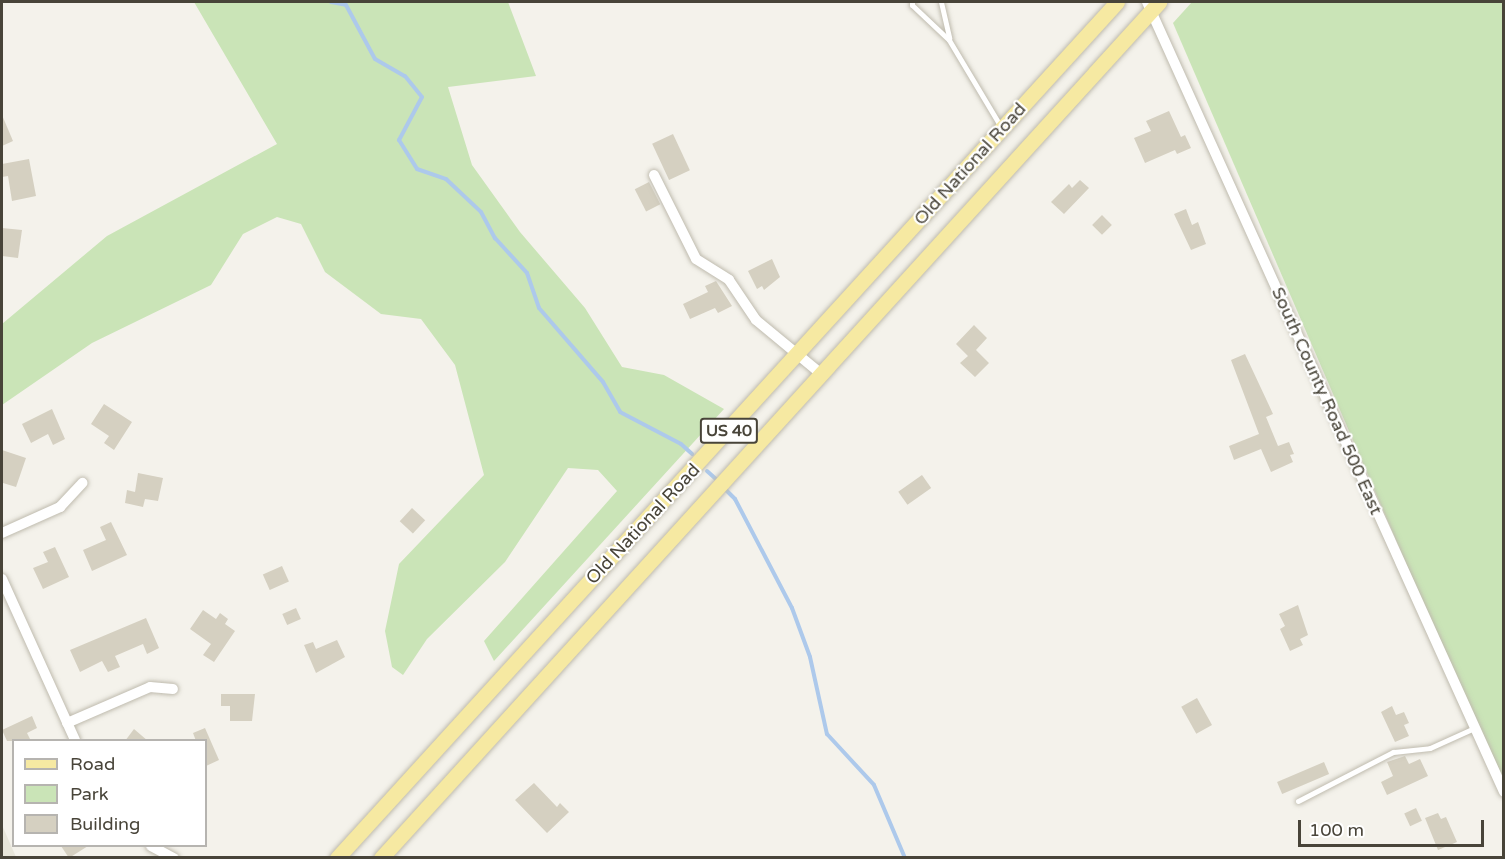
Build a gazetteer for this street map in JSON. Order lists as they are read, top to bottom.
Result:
{
  "streets": {
    "main road": ["Old National Road", "US 40"],
    "street": ["South County Road 500 East"]
  },
  "crossings": [
    ["Old National Road", "South County Road 500 East"]
  ],
  "legend": ["Road", "Park", "Building"],
  "scale_bar": "100 m"
}
